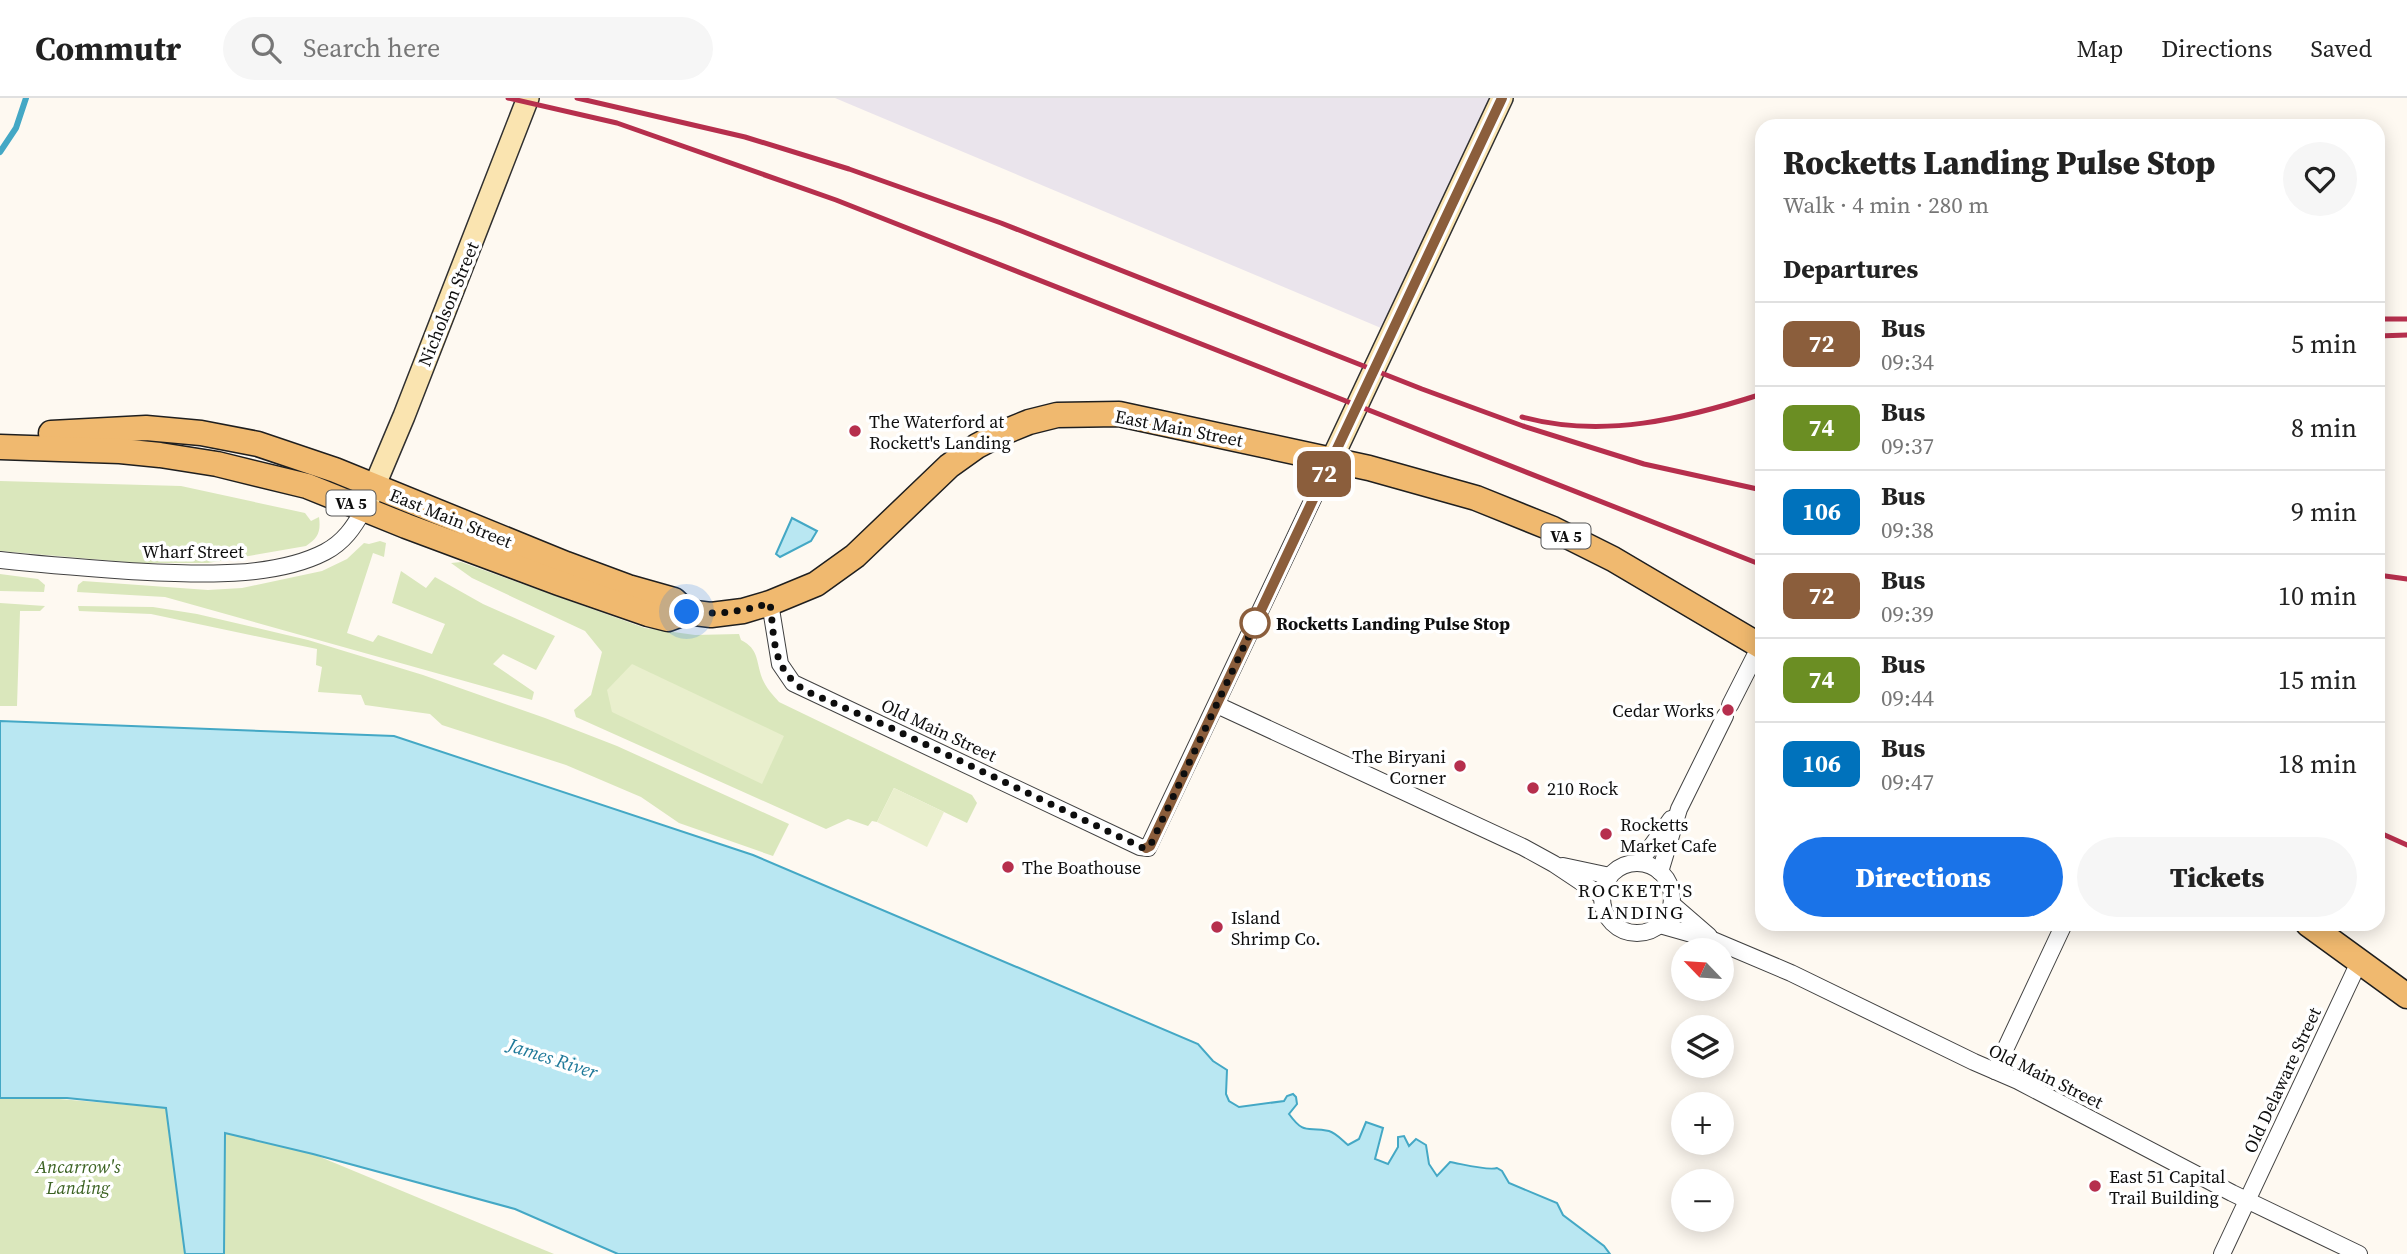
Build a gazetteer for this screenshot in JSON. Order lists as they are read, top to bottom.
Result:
{
  "streets": {
    "main road": ["Nicholson Street", "East Main Street", "VA 5"],
    "street": ["Wharf Street", "Old Main Street", "Old Delaware Street"]
  },
  "crossings": [
    ["Nicholson Street", "East Main Street"],
    ["Nicholson Street", "Wharf Street"],
    ["East Main Street", "Wharf Street"],
    ["East Main Street", "Old Main Street"],
    ["Old Main Street", "Old Delaware Street"]
  ],
  "districts": ["ROCKETT'S LANDING"],
  "water": ["James River"],
  "parks": ["Ancarrow's Landing"],
  "places": [
    "The Waterford at Rockett's Landing",
    "Rocketts Landing Pulse Stop",
    "Cedar Works",
    "The Biryani Corner",
    "210 Rock",
    "Rocketts Market Cafe",
    "The Boathouse",
    "Island Shrimp Co.",
    "East 51 Capital Trail Building"
  ],
  "lines": ["bus line 72"],
  "north": "top left",
  "page": {
    "header": "Commutr",
    "search": "Search here",
    "nav": ["Map", "Directions", "Saved"],
    "on_map": "72",
    "heading": [
      ["Rocketts Landing Pulse Stop", "Walk · 4 min · 280 m"],
      "Departures"
    ],
    "list": [
      {
        "mark": "72",
        "name": "Bus",
        "note": "09:34",
        "value": "5 min"
      },
      {
        "mark": "74",
        "name": "Bus",
        "note": "09:37",
        "value": "8 min"
      },
      {
        "mark": "106",
        "name": "Bus",
        "note": "09:38",
        "value": "9 min"
      },
      {
        "mark": "72",
        "name": "Bus",
        "note": "09:39",
        "value": "10 min"
      },
      {
        "mark": "74",
        "name": "Bus",
        "note": "09:44",
        "value": "15 min"
      },
      {
        "mark": "106",
        "name": "Bus",
        "note": "09:47",
        "value": "18 min"
      }
    ],
    "buttons": ["Directions", "Tickets"],
    "map_buttons": ["+", "−"]
  }
}
